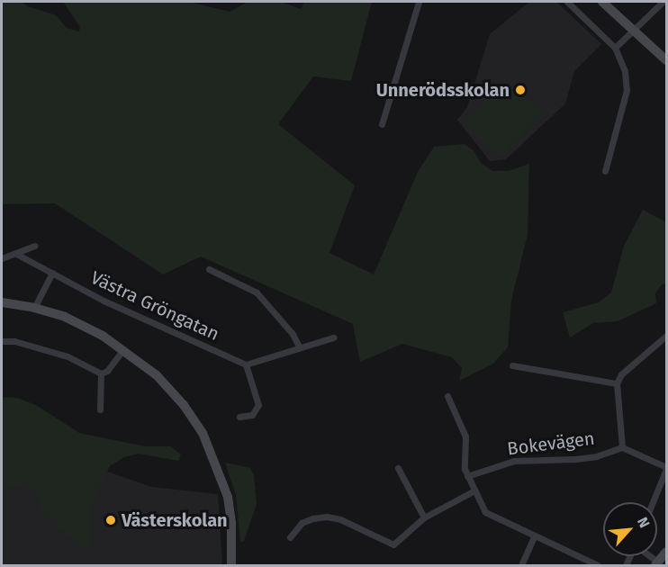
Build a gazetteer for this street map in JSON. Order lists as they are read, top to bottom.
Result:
{
  "streets": {
    "street": ["Västra Gröngatan", "Bokevägen"]
  },
  "places": ["Unnerödsskolan", "Västerskolan"],
  "north": "top right"
}
